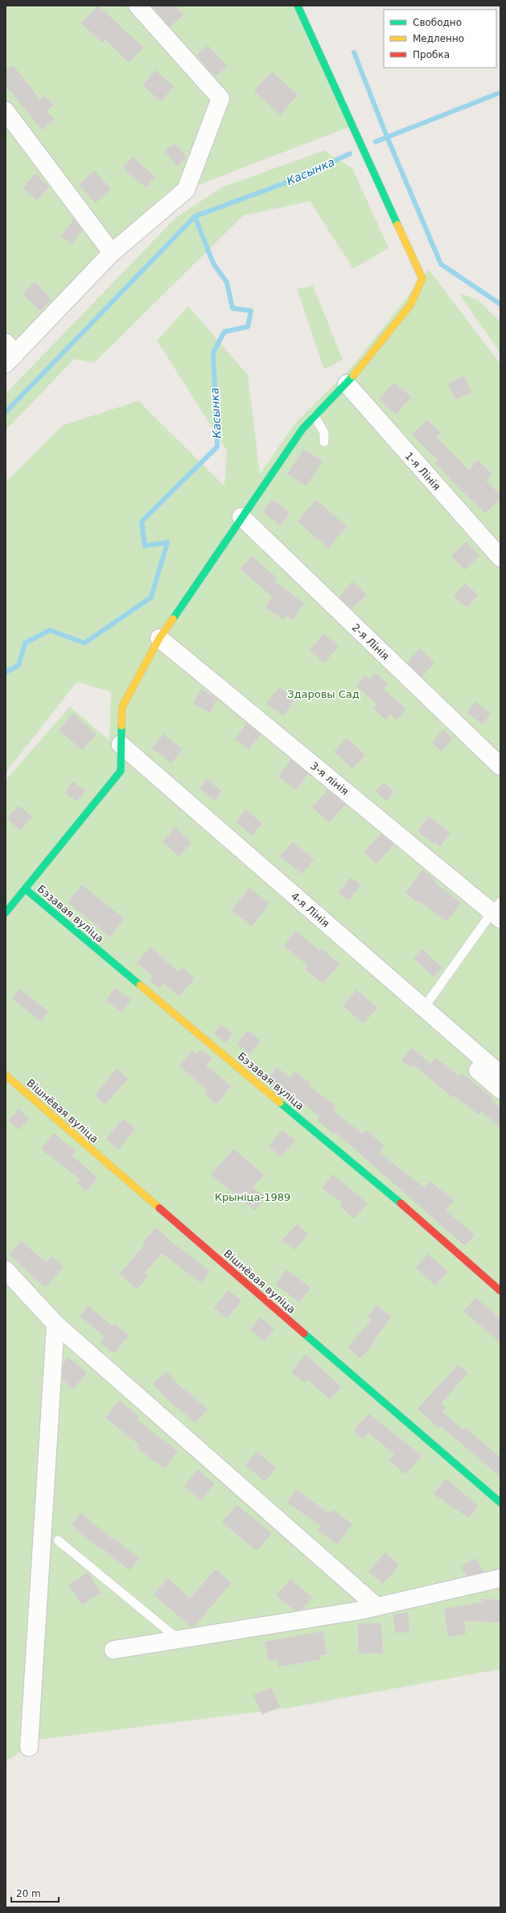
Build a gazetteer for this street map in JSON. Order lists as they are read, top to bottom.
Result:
{
  "streets": {
    "street": [
      "1-я Лінія",
      "2-я Лінія",
      "3-я лінія",
      "4-я Лінія",
      "Бэзавая вуліца",
      "Вішнёвая вуліца"
    ]
  },
  "water": ["Касынка"],
  "parks": ["Здаровы Сад", "Крыніца-1989"],
  "legend": ["Свободно", "Медленно", "Пробка"],
  "scale_bar": "20 m"
}
